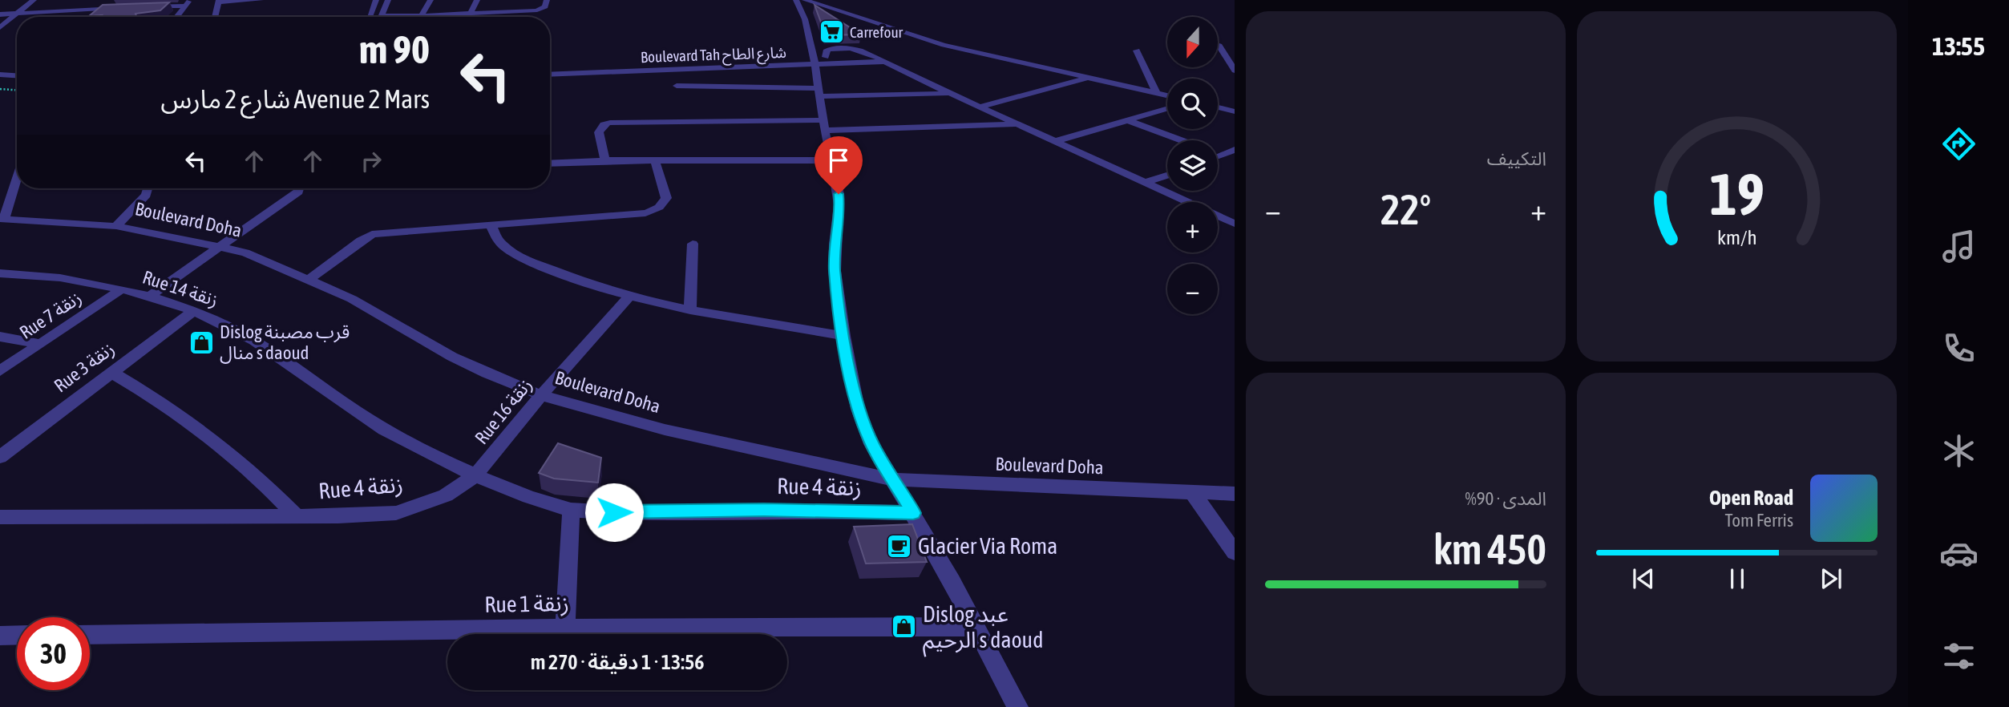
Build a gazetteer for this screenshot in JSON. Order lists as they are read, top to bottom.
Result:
{
  "streets": {
    "street": [
      "Boulevard Tah شارع الطاح",
      "Boulevard Doha",
      "Rue 14 زنقة",
      "Rue 7 زنقة",
      "Rue 3 زنقة",
      "Rue 16 زنقة",
      "Rue 4 زنقة",
      "Rue 1 زنقة"
    ]
  },
  "crossings": [
    ["Boulevard Doha", "Rue 16 زنقة"],
    ["Rue 14 زنقة", "Rue 7 زنقة"],
    ["Rue 14 زنقة", "Rue 3 زنقة"],
    ["Rue 14 زنقة", "Rue 16 زنقة"],
    ["Rue 14 زنقة", "Rue 4 زنقة"],
    ["Rue 16 زنقة", "Rue 4 زنقة"]
  ],
  "places": {
    "supermarket": ["Carrefour"],
    "shop": ["Dislog قرب مصبنة منال s daoud", "Dislog عبد الرحيم s daoud"],
    "cafe": ["Glacier Via Roma"]
  },
  "north": "bottom",
  "page": {
    "tabs": "13:55",
    "tile": [
      "التكييف",
      ["المدى · 90%", "450 km"]
    ],
    "map_buttons": ["+", "−"],
    "turn": ["90 m", "Avenue 2 Mars شارع 2 مارس"],
    "heat": ["−", "22°", "+"],
    "song": ["Open Road", "Tom Ferris"],
    "limit": "30",
    "trip": "13:56 · 1 دقيقة · 270 m",
    "gauge": ["19", "km/h"]
  }
}
